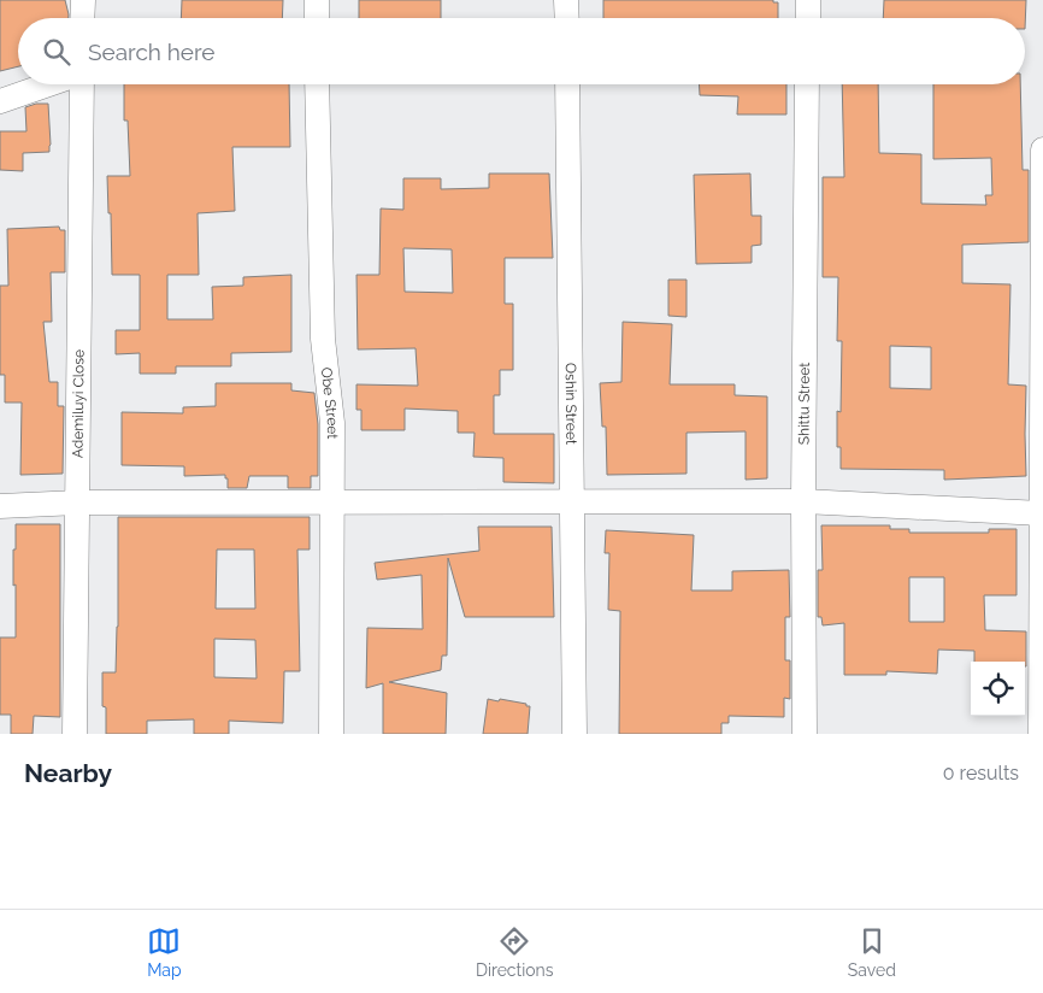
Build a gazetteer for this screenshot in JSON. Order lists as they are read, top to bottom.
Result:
{
  "streets": {
    "street": [
      "Ademiluyi Close",
      "Obe Street",
      "Oshin Street",
      "Shittu Street"
    ]
  },
  "page": {
    "search": "Search here",
    "heading": ["Nearby", "0 results"],
    "nav": ["Map", "Directions", "Saved"]
  }
}
